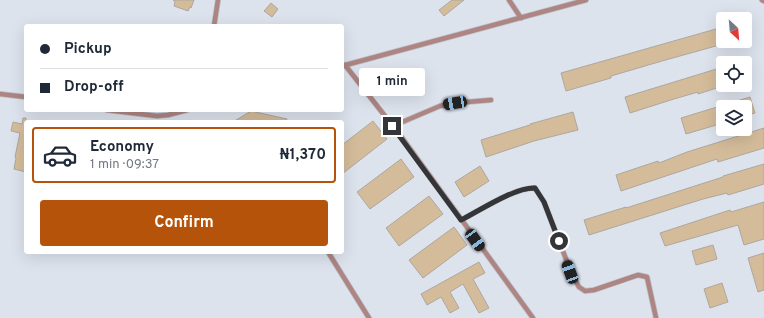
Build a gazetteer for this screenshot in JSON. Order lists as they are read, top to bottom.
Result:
{
  "north": "bottom right",
  "page": {
    "banner": ["Pickup", "Drop-off"],
    "bubble": "1 min",
    "list": [
      {
        "name": "Economy",
        "note": "1 min · 09:37",
        "value": "₦1,370"
      }
    ],
    "buttons": "Confirm"
  }
}
